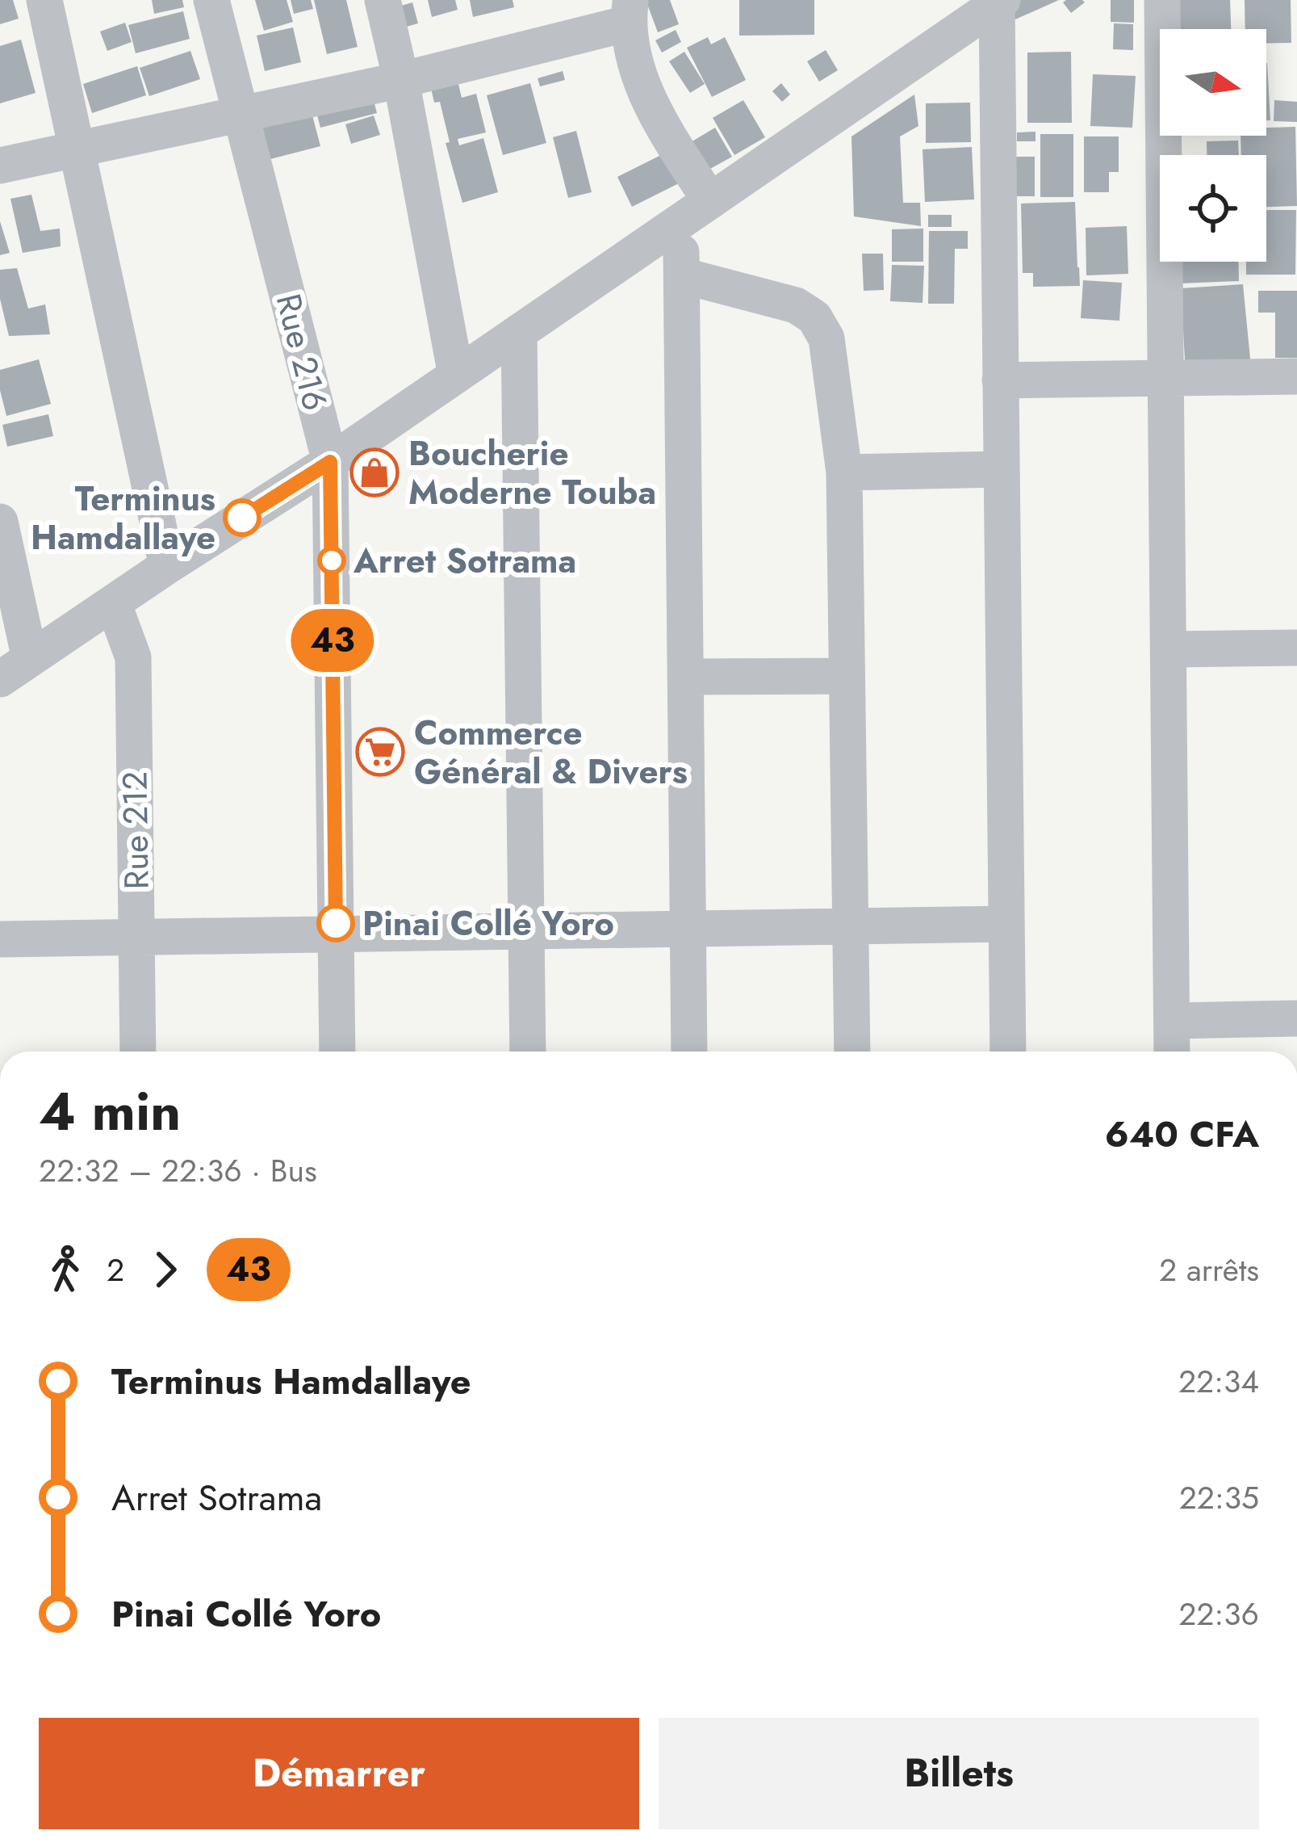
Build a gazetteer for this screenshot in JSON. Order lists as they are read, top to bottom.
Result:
{
  "streets": {
    "street": ["Rue 216", "Rue 212"]
  },
  "places": {
    "shop": ["Boucherie Moderne Touba"],
    "other": ["Terminus Hamdallaye", "Arret Sotrama", "Pinai Collé Yoro"],
    "supermarket": ["Commerce Général & Divers"]
  },
  "lines": ["bus line 43"],
  "north": "right",
  "page": {
    "on_map": "43",
    "heading": ["4 min", "22:32 – 22:36 · Bus", "640 CFA"],
    "legs": ["2", "43", "2 arrêts"],
    "list": [
      {
        "name": "Terminus Hamdallaye",
        "value": "22:34"
      },
      {
        "name": "Arret Sotrama",
        "value": "22:35"
      },
      {
        "name": "Pinai Collé Yoro",
        "value": "22:36"
      }
    ],
    "buttons": ["Démarrer", "Billets"]
  }
}
